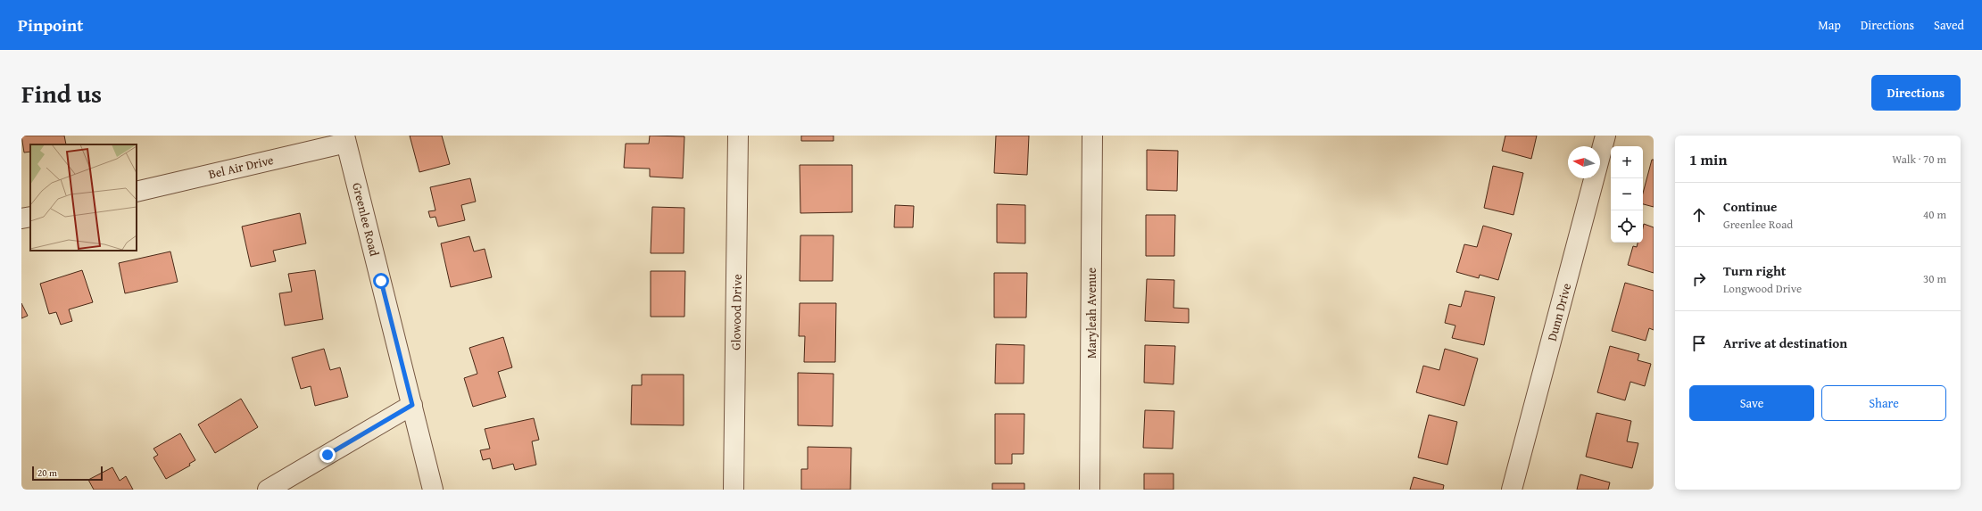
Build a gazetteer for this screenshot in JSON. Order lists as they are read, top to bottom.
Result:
{
  "streets": {
    "street": [
      "Bel Air Drive",
      "Greenlee Road",
      "Glowood Drive",
      "Dunn Drive",
      "Maryleah Avenue"
    ]
  },
  "crossings": [
    ["Bel Air Drive", "Greenlee Road"]
  ],
  "scale_bar": "20 m",
  "north": "left",
  "page": {
    "header": "Pinpoint",
    "nav": ["Map", "Directions", "Saved"],
    "title": "Find us",
    "buttons": [
      "Directions",
      ["Save", "Share"]
    ],
    "heading": ["1 min", "Walk · 70 m"],
    "map_buttons": ["+", "−"],
    "list": [
      ["Continue", "Greenlee Road", "40 m"],
      ["Turn right", "Longwood Drive", "30 m"],
      "Arrive at destination"
    ],
    "scale": "20 m"
  }
}
